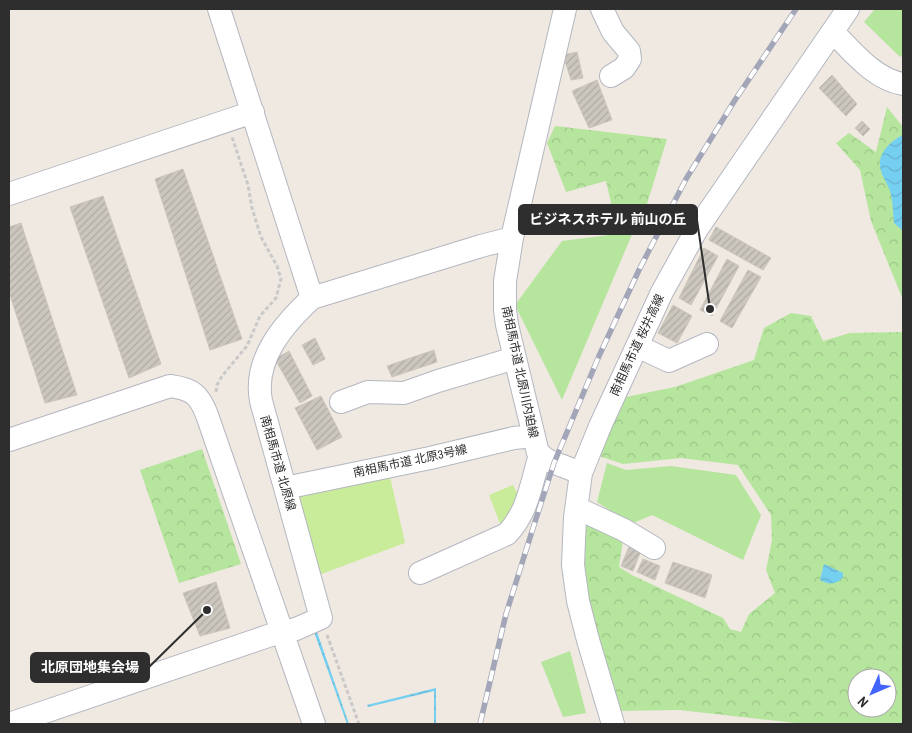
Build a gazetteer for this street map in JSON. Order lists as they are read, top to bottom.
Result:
{
  "streets": {
    "street": [
      "南相馬市道 桜井高線",
      "南相馬市道 北原川内廹線",
      "南相馬市道 北原3号線",
      "南相馬市道 北原線"
    ]
  },
  "crossings": [
    ["南相馬市道 桜井高線", "南相馬市道 北原川内廹線"],
    ["南相馬市道 北原川内廹線", "南相馬市道 北原3号線"],
    ["南相馬市道 北原3号線", "南相馬市道 北原線"]
  ],
  "places": ["ビジネスホテル 前山の丘", "北原団地集会場"],
  "north": "bottom left"
}
